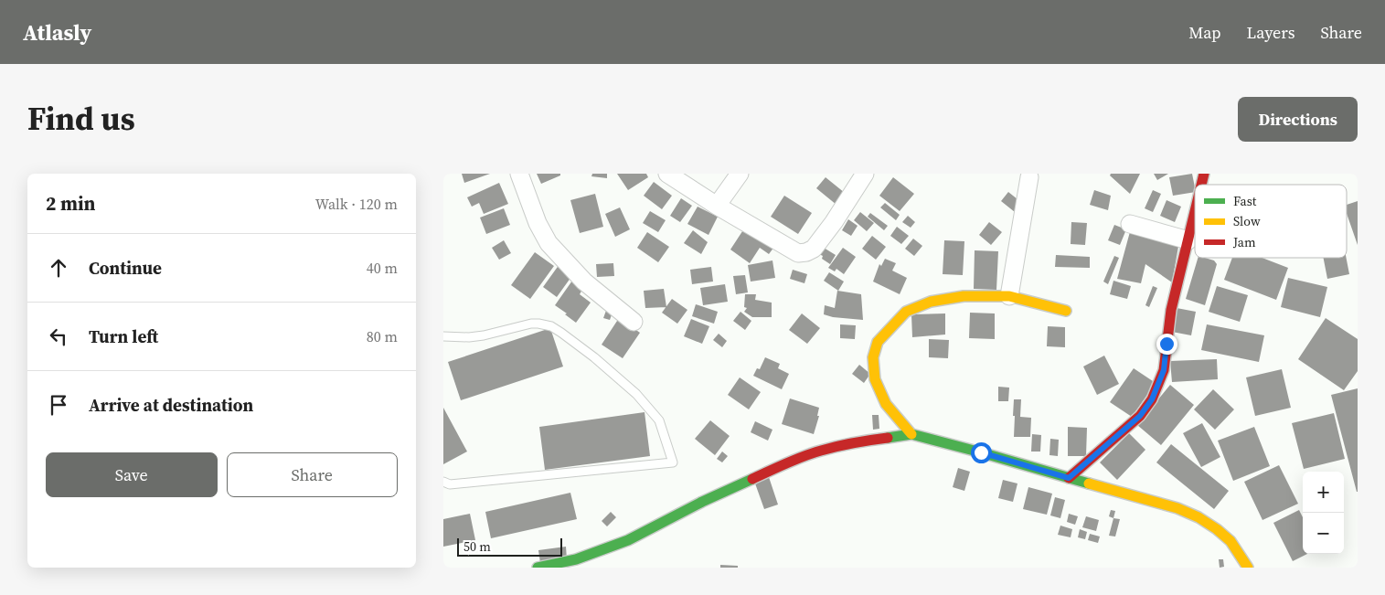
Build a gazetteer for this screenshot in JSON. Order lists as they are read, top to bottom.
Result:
{
  "legend": ["Fast", "Slow", "Jam"],
  "scale_bar": "50 m",
  "page": {
    "header": "Atlasly",
    "nav": ["Map", "Layers", "Share"],
    "title": "Find us",
    "buttons": [
      "Directions",
      ["Save", "Share"]
    ],
    "heading": ["2 min", "Walk · 120 m"],
    "list": [
      ["Continue", "40 m"],
      ["Turn left", "80 m"],
      "Arrive at destination"
    ],
    "map_buttons": ["+", "−"],
    "scale": "50 m"
  }
}
